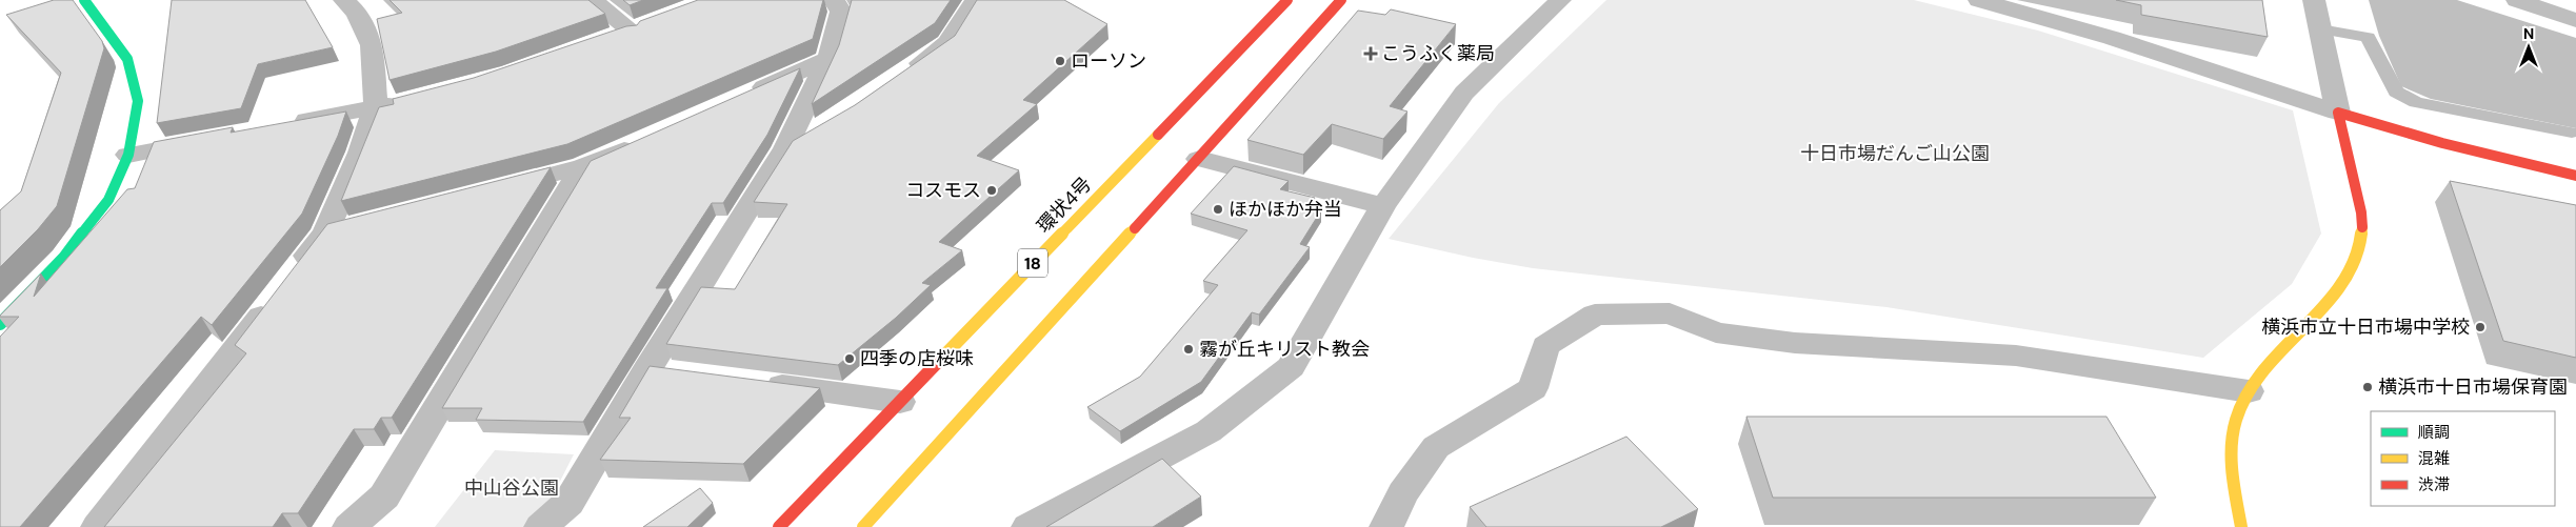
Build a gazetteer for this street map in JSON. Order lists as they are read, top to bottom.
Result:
{
  "streets": {
    "main road": ["環状4号", "18"]
  },
  "parks": ["十日市場だんご山公園", "中山谷公園"],
  "places": {
    "health": ["こうふく薬局"],
    "other": [
      "ローソン",
      "コスモス",
      "ほかほか弁当",
      "横浜市立十日市場中学校",
      "霧が丘キリスト教会",
      "四季の店桜味",
      "横浜市十日市場保育園"
    ]
  },
  "legend": ["順調", "混雑", "渋滞"],
  "north": "top"
}
